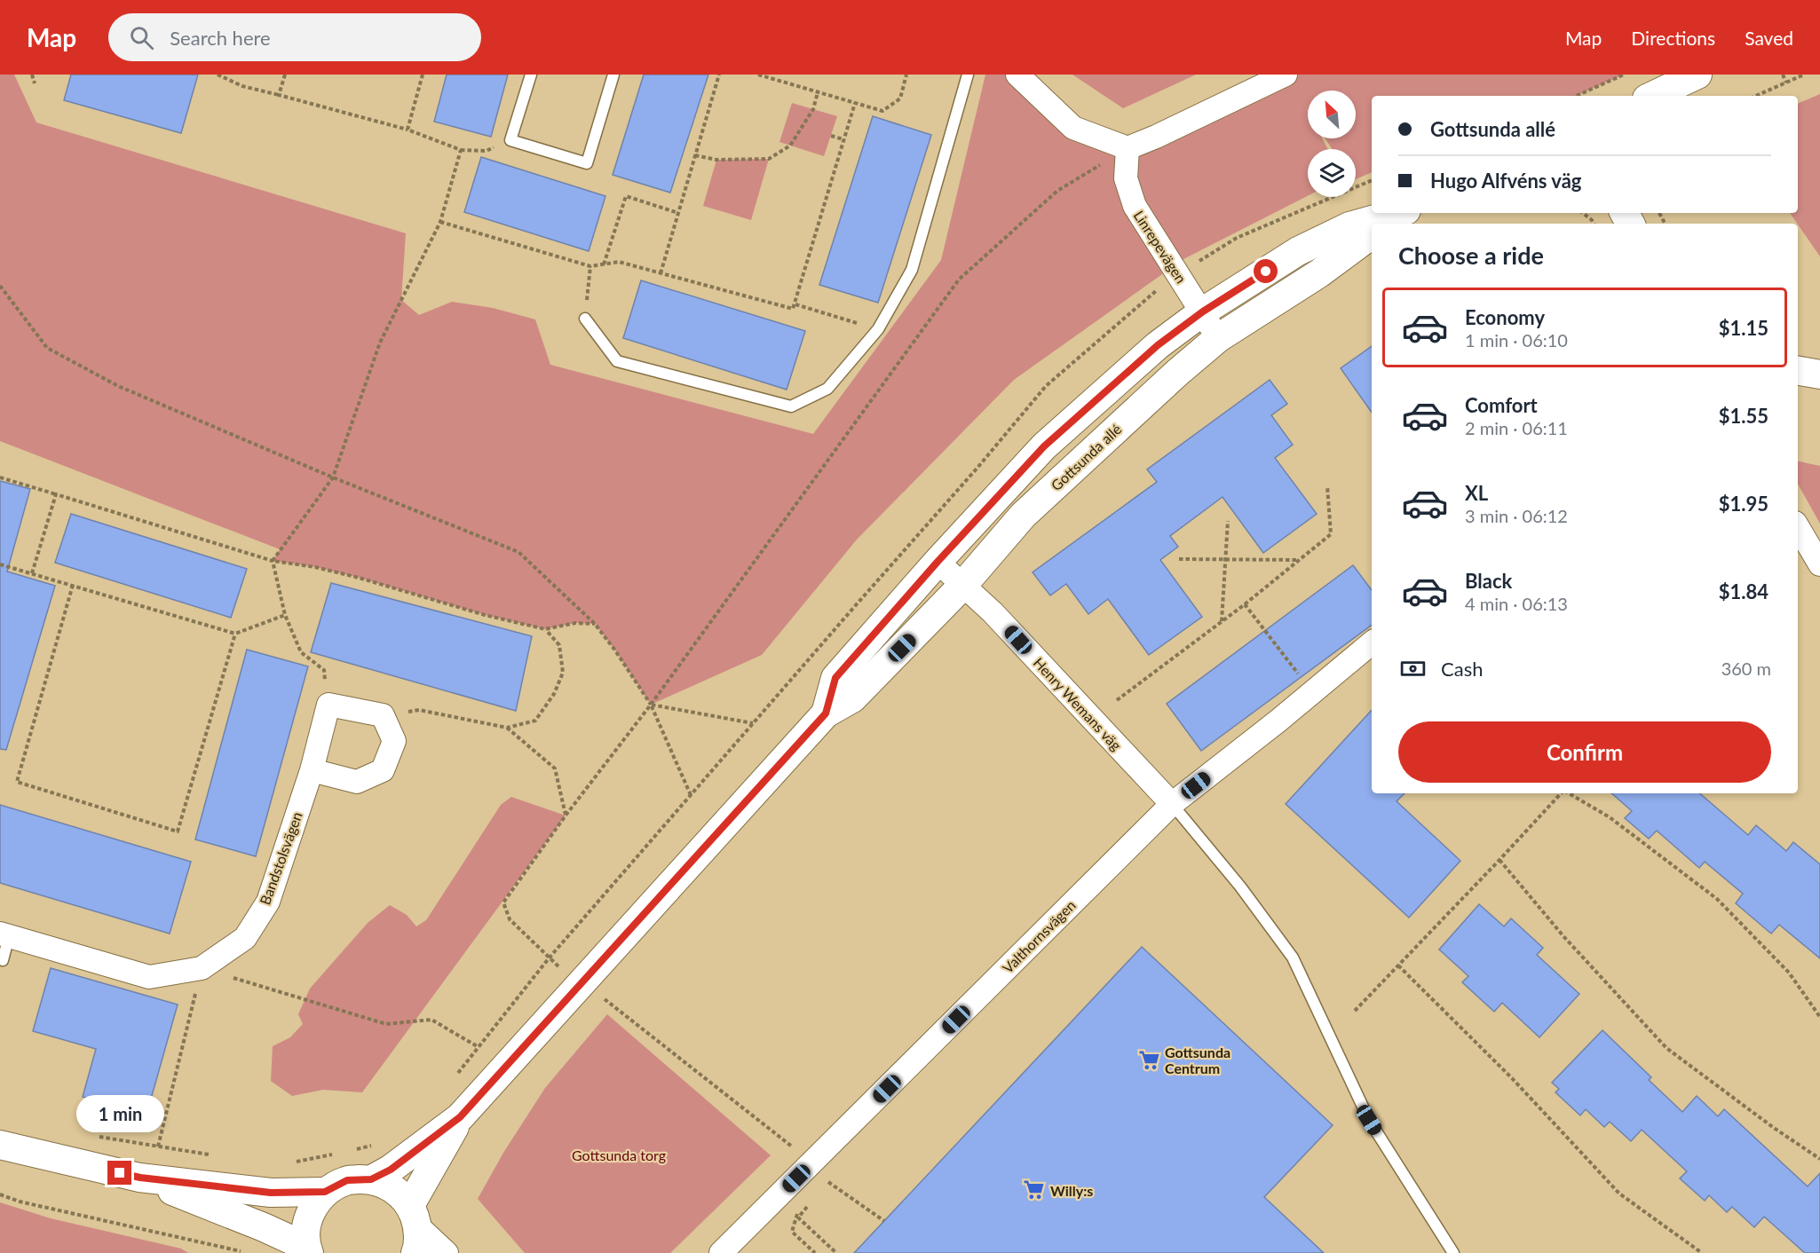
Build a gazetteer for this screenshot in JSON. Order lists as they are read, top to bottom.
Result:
{
  "streets": {
    "street": [
      "Linrepevägen",
      "Gottsunda allé",
      "Henry Wemans väg",
      "Bandstolsvägen",
      "Valthornsvägen"
    ]
  },
  "crossings": [
    ["Linrepevägen", "Gottsunda allé"],
    ["Gottsunda allé", "Henry Wemans väg"],
    ["Henry Wemans väg", "Valthornsvägen"]
  ],
  "parks": ["Gottsunda torg"],
  "places": {
    "supermarket": ["Gottsunda Centrum", "Willy:s"]
  },
  "north": "top left",
  "page": {
    "header": "Map",
    "search": "Search here",
    "nav": ["Map", "Directions", "Saved"],
    "banner": ["Gottsunda allé", "Hugo Alfvéns väg"],
    "heading": "Choose a ride",
    "list": [
      {
        "name": "Economy",
        "note": "1 min · 06:10",
        "value": "$1.15"
      },
      {
        "name": "Comfort",
        "note": "2 min · 06:11",
        "value": "$1.55"
      },
      {
        "name": "XL",
        "note": "3 min · 06:12",
        "value": "$1.95"
      },
      {
        "name": "Black",
        "note": "4 min · 06:13",
        "value": "$1.84"
      }
    ],
    "pay": ["Cash", "360 m"],
    "buttons": "Confirm",
    "bubble": "1 min"
  }
}
